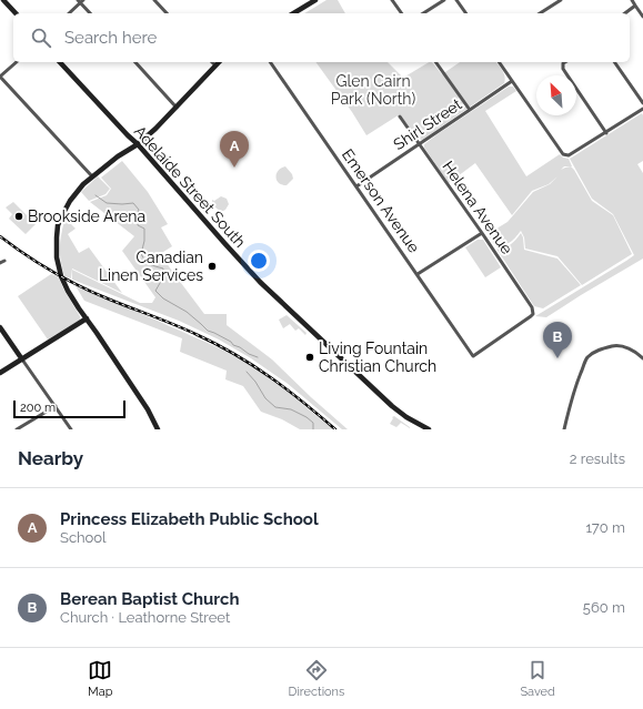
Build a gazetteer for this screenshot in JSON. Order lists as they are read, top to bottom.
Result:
{
  "streets": {
    "street": [
      "Shirl Street",
      "Adelaide Street South",
      "Emerson Avenue",
      "Helena Avenue"
    ]
  },
  "crossings": [
    ["Shirl Street", "Emerson Avenue"],
    ["Shirl Street", "Helena Avenue"],
    ["Emerson Avenue", "Helena Avenue"]
  ],
  "parks": ["Glen Cairn Park (North)"],
  "places": ["Brookside Arena", "Canadian Linen Services", "Living Fountain Christian Church"],
  "scale_bar": "200 m",
  "north": "top left",
  "page": {
    "search": "Search here",
    "pins": ["A", "B"],
    "scale": "200 m",
    "heading": ["Nearby", "2 results"],
    "list": [
      {
        "mark": "A",
        "name": "Princess Elizabeth Public School",
        "note": "School",
        "value": "170 m"
      },
      {
        "mark": "B",
        "name": "Berean Baptist Church",
        "note": "Church · Leathorne Street",
        "value": "560 m"
      }
    ],
    "nav": ["Map", "Directions", "Saved"]
  }
}
